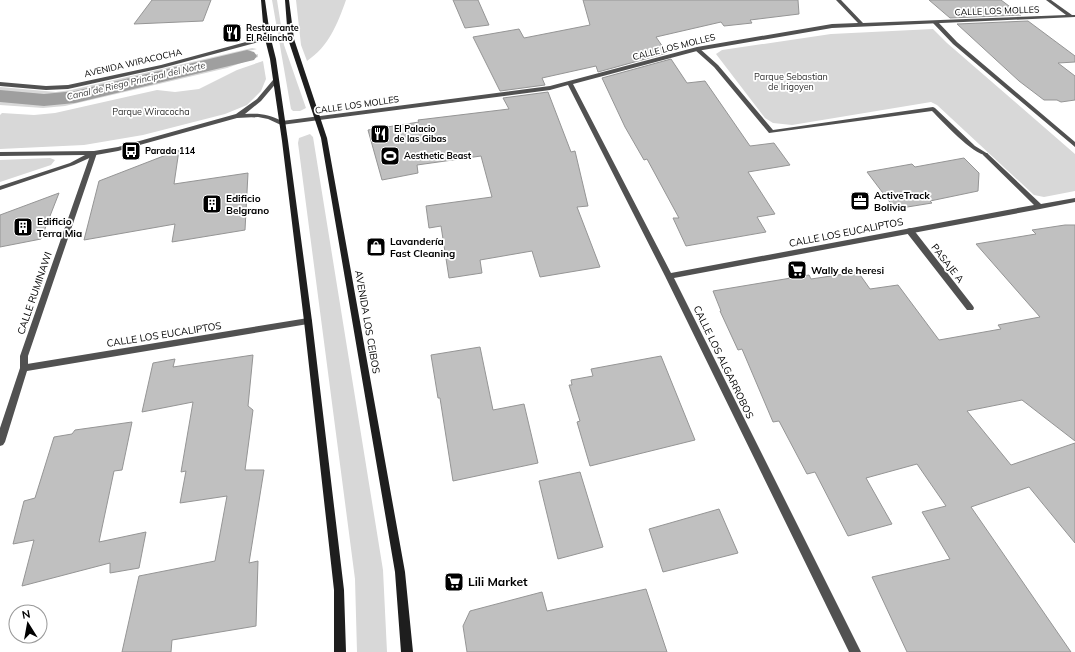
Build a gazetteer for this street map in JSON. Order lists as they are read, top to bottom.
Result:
{
  "streets": {
    "street": [
      "CALLE LOS MOLLES",
      "AVENIDA WIRACOCHA",
      "CALLE LOS EUCALIPTOS",
      "PASAJE A",
      "CALLE RUMINAWI",
      "AVENIDA LOS CEIBOS",
      "CALLE LOS ALGARROBOS"
    ]
  },
  "crossings": [
    ["CALLE LOS MOLLES", "AVENIDA LOS CEIBOS"],
    ["CALLE LOS MOLLES", "CALLE LOS ALGARROBOS"],
    ["CALLE LOS EUCALIPTOS", "PASAJE A"],
    ["CALLE LOS EUCALIPTOS", "CALLE RUMINAWI"],
    ["CALLE LOS EUCALIPTOS", "CALLE LOS ALGARROBOS"]
  ],
  "water": ["Canal de Riego Principal del Norte"],
  "parks": ["Parque Sebastian de Irigoyen", "Parque Wiracocha"],
  "places": {
    "restaurant": ["Restaurante El Relincho", "El Palacio de las Gibas"],
    "bus stop": ["Parada 114"],
    "sports": ["Aesthetic Beast"],
    "office": ["ActiveTrack Bolivia"],
    "building": ["Edificio Belgrano", "Edificio Terra Mia"],
    "shop": ["Lavandería Fast Cleaning"],
    "supermarket": ["Wally de heresi", "Lili Market"]
  },
  "north": "top"
}
